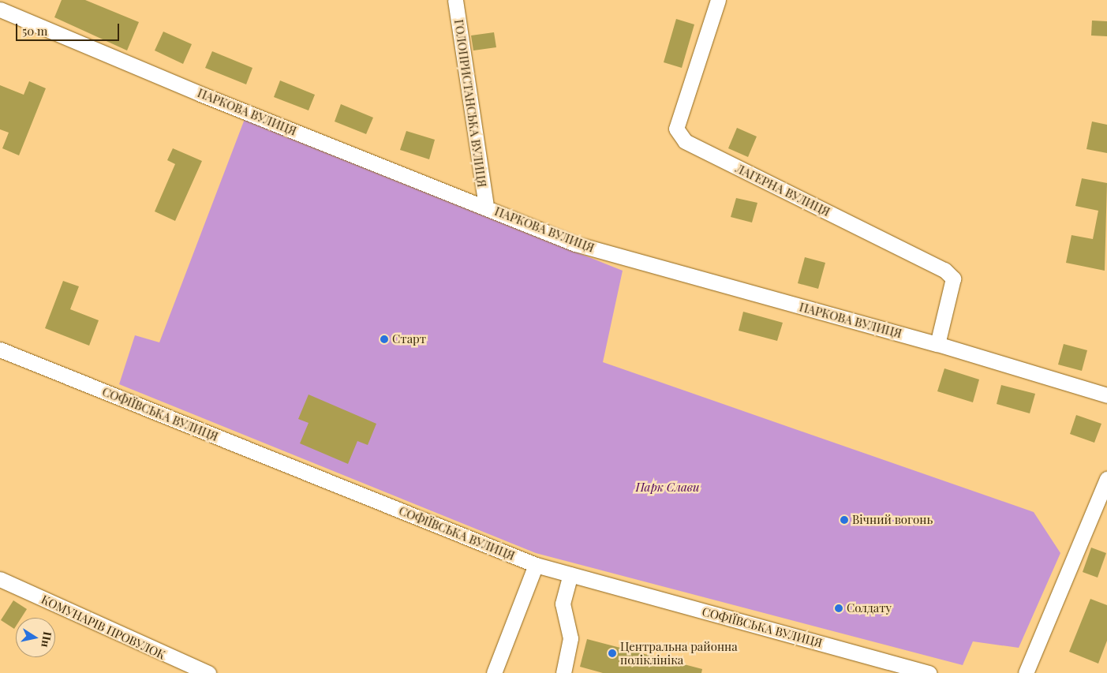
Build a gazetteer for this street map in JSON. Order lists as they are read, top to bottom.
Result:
{
  "streets": {
    "street": [
      "ГОЛОПРИСТАНСЬКА ВУЛИЦЯ",
      "ПАРКОВА ВУЛИЦЯ",
      "ЛАГЕРНА ВУЛИЦЯ",
      "СОФІЇВСЬКА ВУЛИЦЯ",
      "КОМУНАРІВ ПРОВУЛОК"
    ]
  },
  "crossings": [
    ["ГОЛОПРИСТАНСЬКА ВУЛИЦЯ", "ПАРКОВА ВУЛИЦЯ"],
    ["ПАРКОВА ВУЛИЦЯ", "ЛАГЕРНА ВУЛИЦЯ"]
  ],
  "parks": ["Парк Слави"],
  "places": [
    "Старт",
    "Вічний вогонь",
    "Солдату",
    "Центральна районна поліклініка"
  ],
  "scale_bar": "50 m",
  "north": "right"
}
